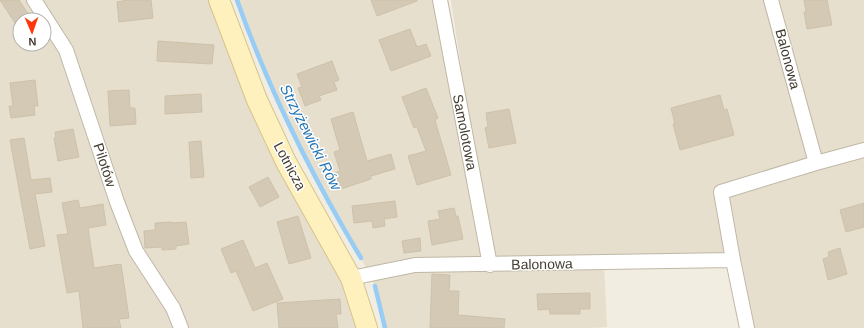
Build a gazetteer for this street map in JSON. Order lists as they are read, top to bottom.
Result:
{
  "streets": {
    "street": [
      "Balonowa",
      "Samolotowa",
      "Pilotów",
      "Lotnicza"
    ]
  },
  "crossings": [
    ["Balonowa", "Samolotowa"],
    ["Balonowa", "Lotnicza"]
  ],
  "water": ["Strzyżewicki Rów"],
  "north": "bottom"
}
